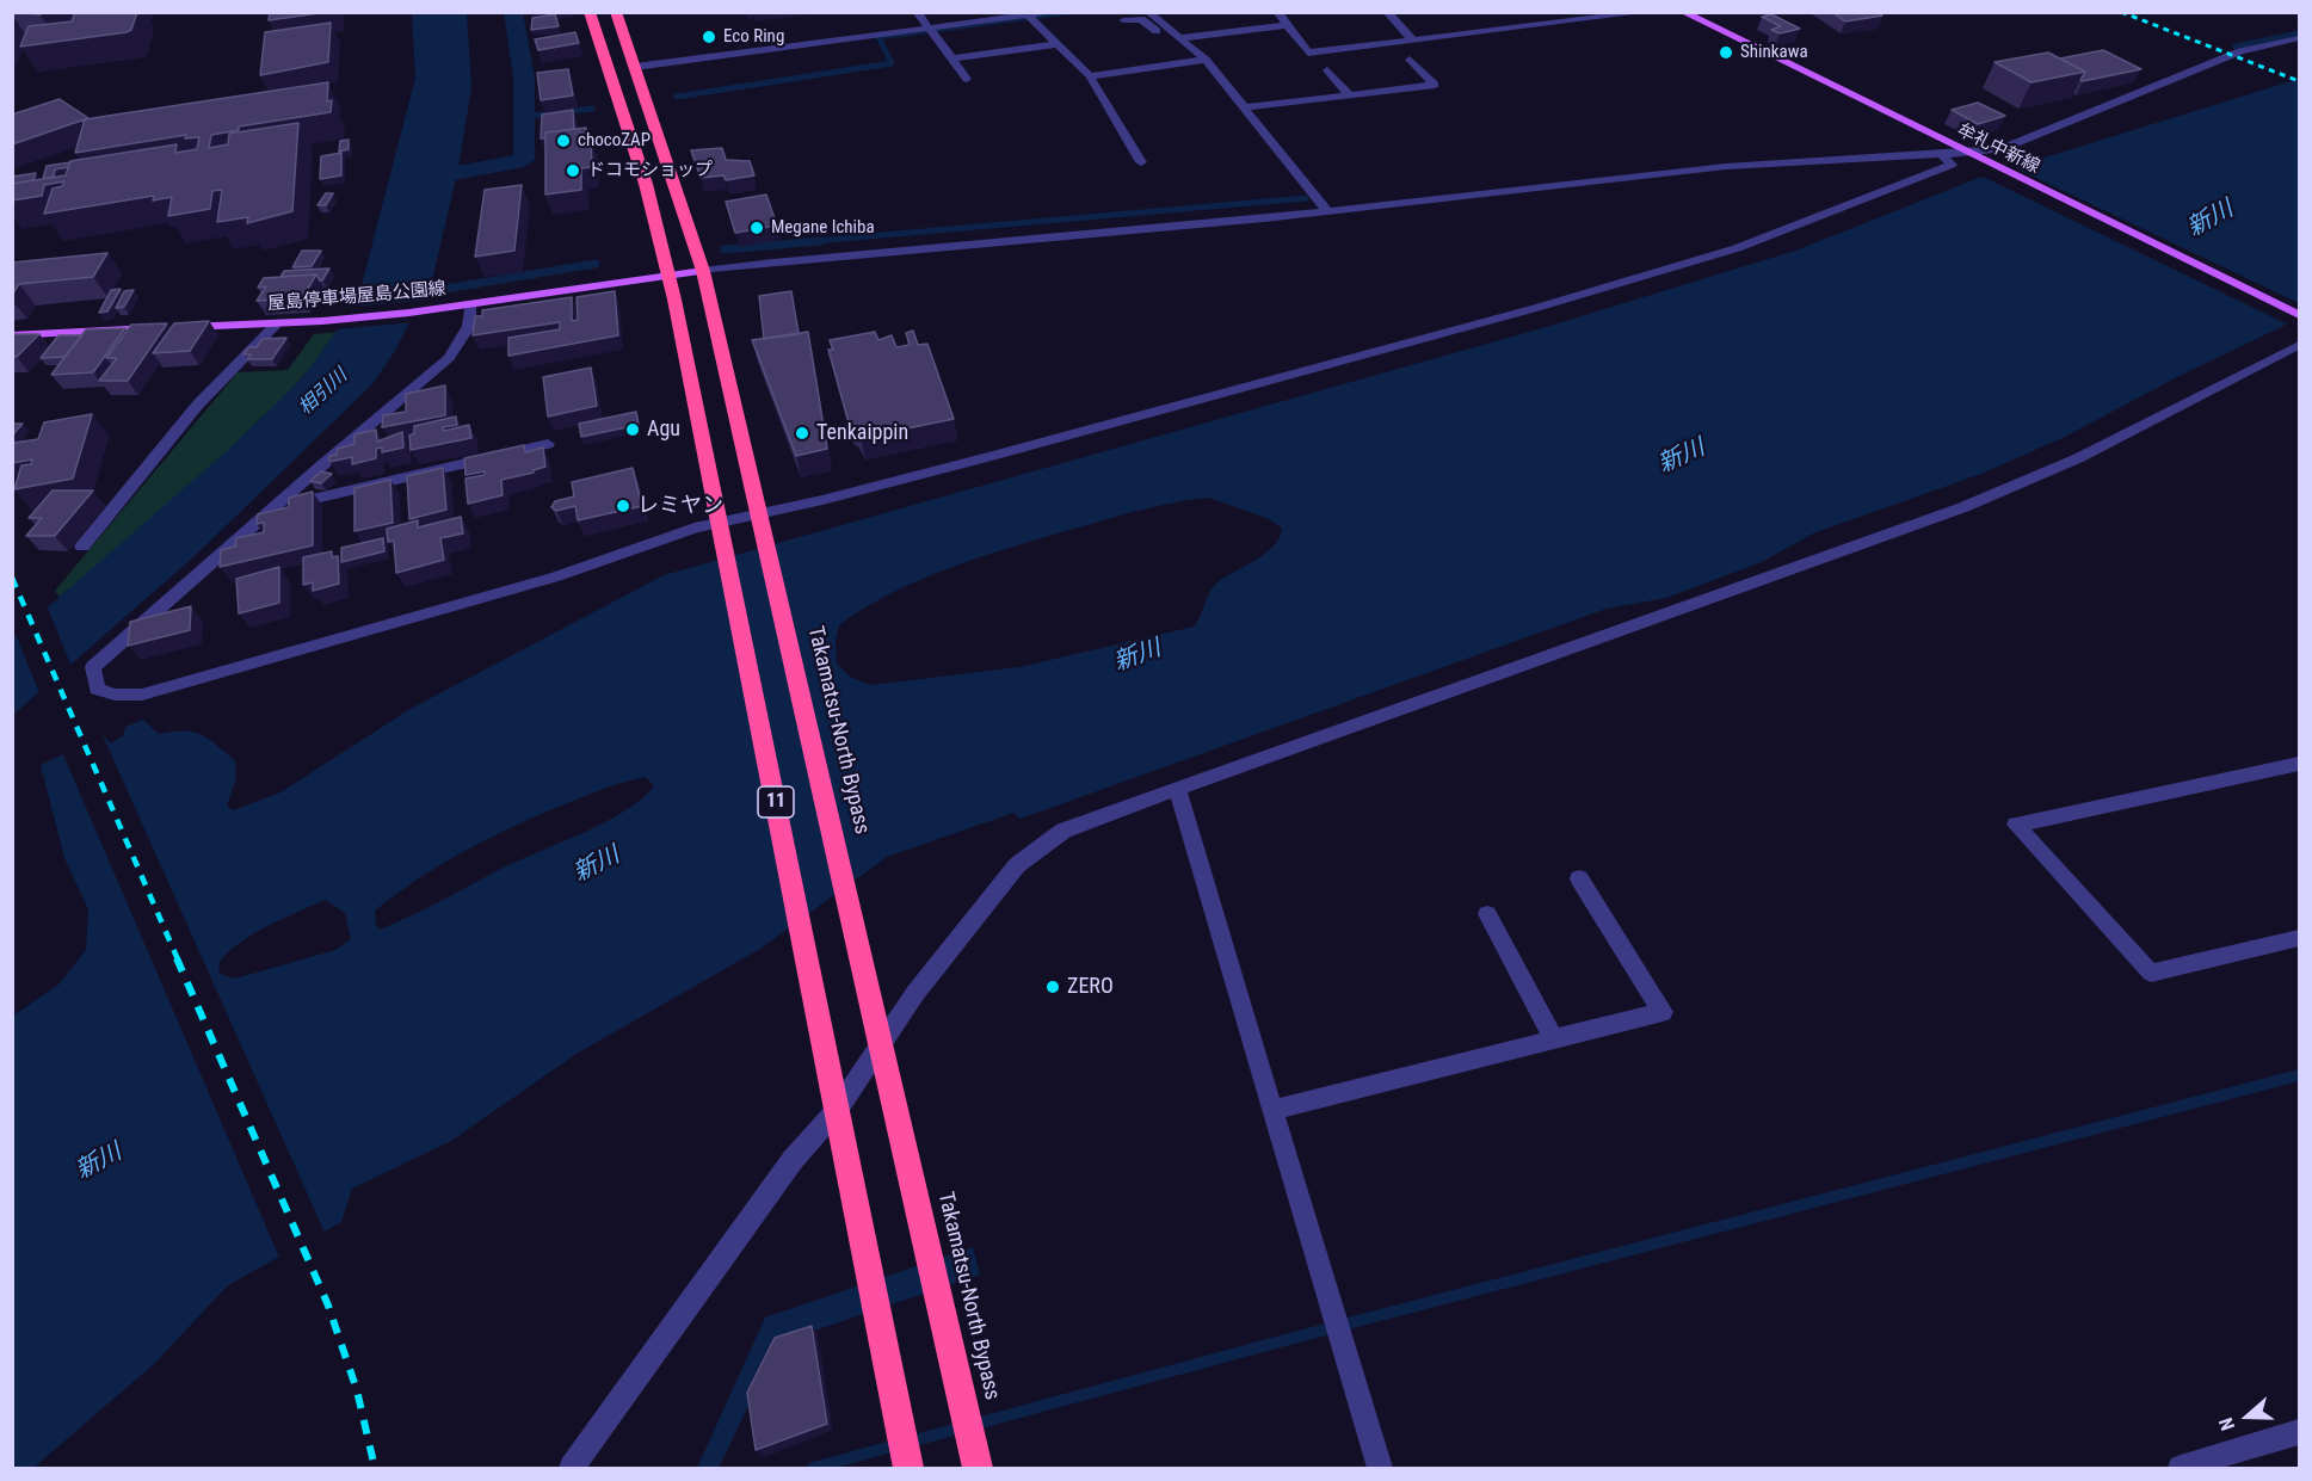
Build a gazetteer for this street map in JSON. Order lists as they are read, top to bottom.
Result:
{
  "streets": {
    "highway": ["Takamatsu-North Bypass", "11"],
    "main road": ["牟礼中新線", "屋島停車場屋島公園線"]
  },
  "crossings": [
    ["屋島停車場屋島公園線", "Takamatsu-North Bypass"],
    ["屋島停車場屋島公園線", "11"]
  ],
  "water": ["新川", "相引川"],
  "places": [
    "Eco Ring",
    "Shinkawa",
    "chocoZAP",
    "ドコモショップ",
    "Megane Ichiba",
    "Agu",
    "Tenkaippin",
    "レミヤン",
    "ZERO"
  ],
  "north": "left"
}
